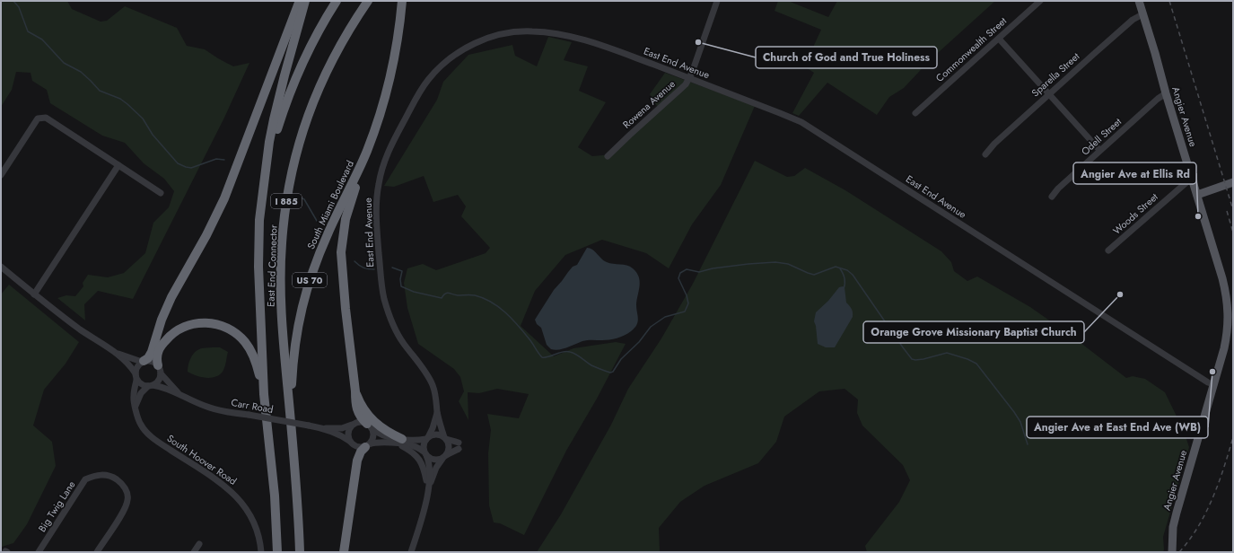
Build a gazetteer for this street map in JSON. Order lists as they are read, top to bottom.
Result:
{
  "streets": {
    "highway": [
      "I 885",
      "South Miami Boulevard",
      "East End Connector",
      "US 70"
    ],
    "main road": ["Angier Avenue"],
    "street": [
      "Commonwealth Street",
      "East End Avenue",
      "Sparella Street",
      "Rowena Avenue",
      "Odell Street",
      "Woods Street",
      "Carr Road",
      "South Hoover Road",
      "Big Twig Lane"
    ]
  },
  "crossings": [
    ["East End Avenue", "Rowena Avenue"],
    ["East End Avenue", "Angier Avenue"],
    ["Sparella Street", "Angier Avenue"],
    ["Angier Avenue", "Odell Street"],
    ["Angier Avenue", "Woods Street"],
    ["I 885", "South Miami Boulevard"],
    ["I 885", "East End Connector"],
    ["South Miami Boulevard", "East End Connector"],
    ["Carr Road", "South Hoover Road"]
  ],
  "places": [
    "Church of God and True Holiness",
    "Angier Ave at Ellis Rd",
    "Orange Grove Missionary Baptist Church",
    "Angier Ave at East End Ave (WB)"
  ]
}
